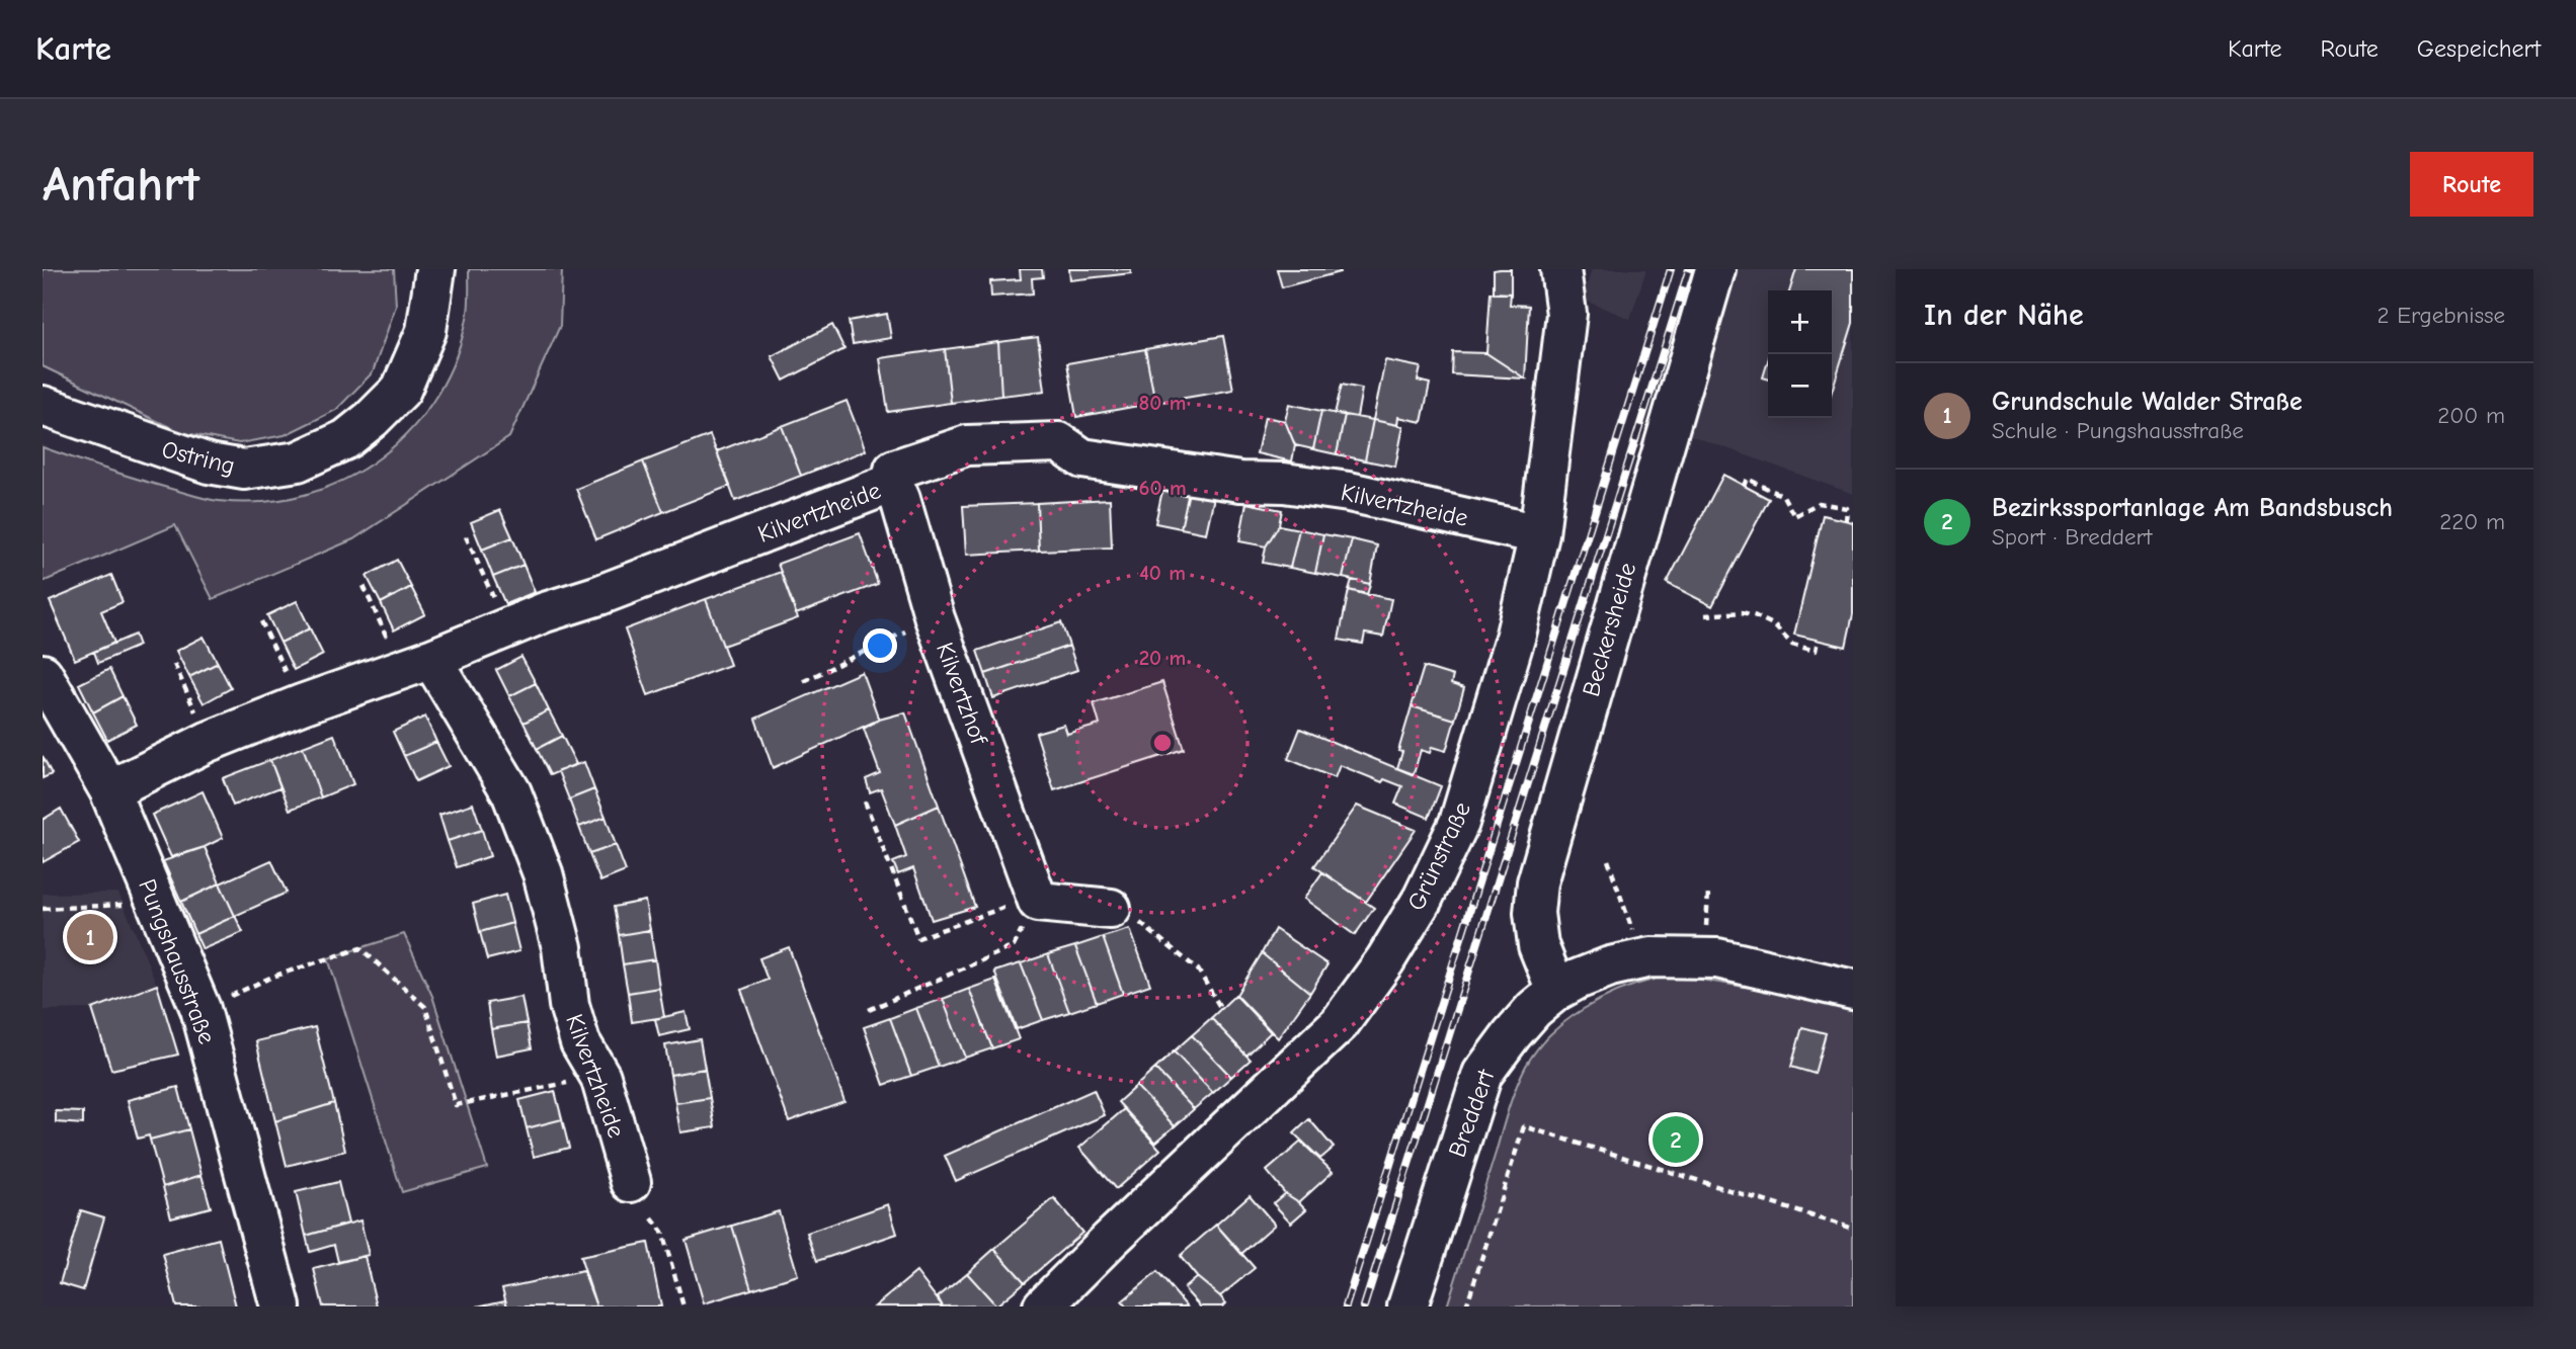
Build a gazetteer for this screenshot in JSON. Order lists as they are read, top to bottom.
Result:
{
  "streets": {
    "street": [
      "Ostring",
      "Kilvertzheide",
      "Beckersheide",
      "Kilvertzhof",
      "Grünstraße",
      "Pungshausstraße",
      "Breddert"
    ]
  },
  "crossings": [
    ["Kilvertzheide", "Kilvertzhof"],
    ["Kilvertzheide", "Grünstraße"],
    ["Kilvertzheide", "Pungshausstraße"],
    ["Beckersheide", "Breddert"]
  ],
  "page": {
    "header": "Karte",
    "nav": ["Karte", "Route", "Gespeichert"],
    "buttons": "Route",
    "title": "Anfahrt",
    "heading": ["In der Nähe", "2 Ergebnisse"],
    "map_buttons": ["+", "−"],
    "list": [
      {
        "mark": "1",
        "name": "Grundschule Walder Straße",
        "note": "Schule · Pungshausstraße",
        "value": "200 m"
      },
      {
        "mark": "2",
        "name": "Bezirkssportanlage Am Bandsbusch",
        "note": "Sport · Breddert",
        "value": "220 m"
      }
    ],
    "pins": ["1", "2"]
  },
  "rings": [
    "80 m",
    "60 m",
    "40 m",
    "20 m"
  ]
}
